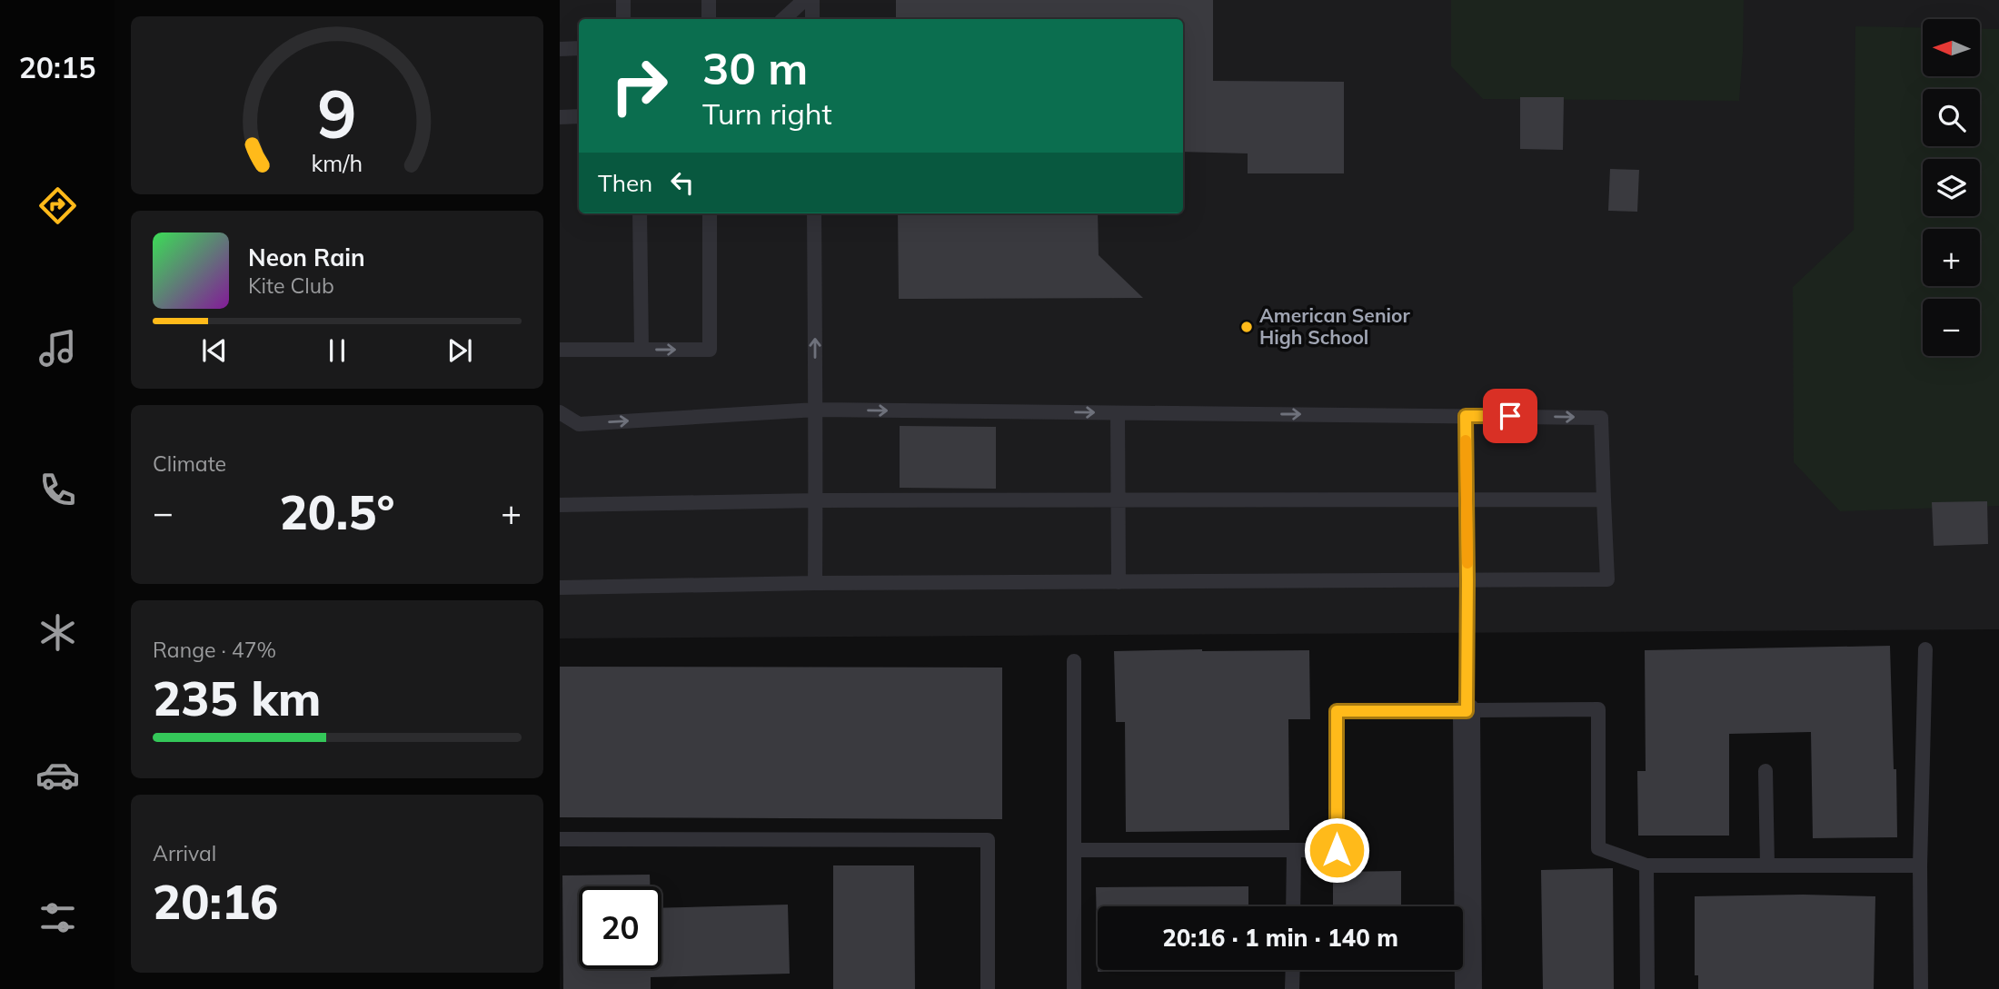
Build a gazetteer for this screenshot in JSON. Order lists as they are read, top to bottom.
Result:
{
  "places": ["American Senior High School"],
  "north": "left",
  "page": {
    "tabs": "20:15",
    "map_buttons": ["+", "−"],
    "turn": ["30 m", "Turn right"],
    "then": "Then",
    "song": ["Neon Rain", "Kite Club"],
    "tile": [
      "Climate",
      ["Range · 47%", "235 km"],
      ["Arrival", "20:16"]
    ],
    "heat": ["−", "20.5°", "+"],
    "limit": "20",
    "trip": "20:16 · 1 min · 140 m",
    "gauge": ["9", "km/h"]
  }
}
